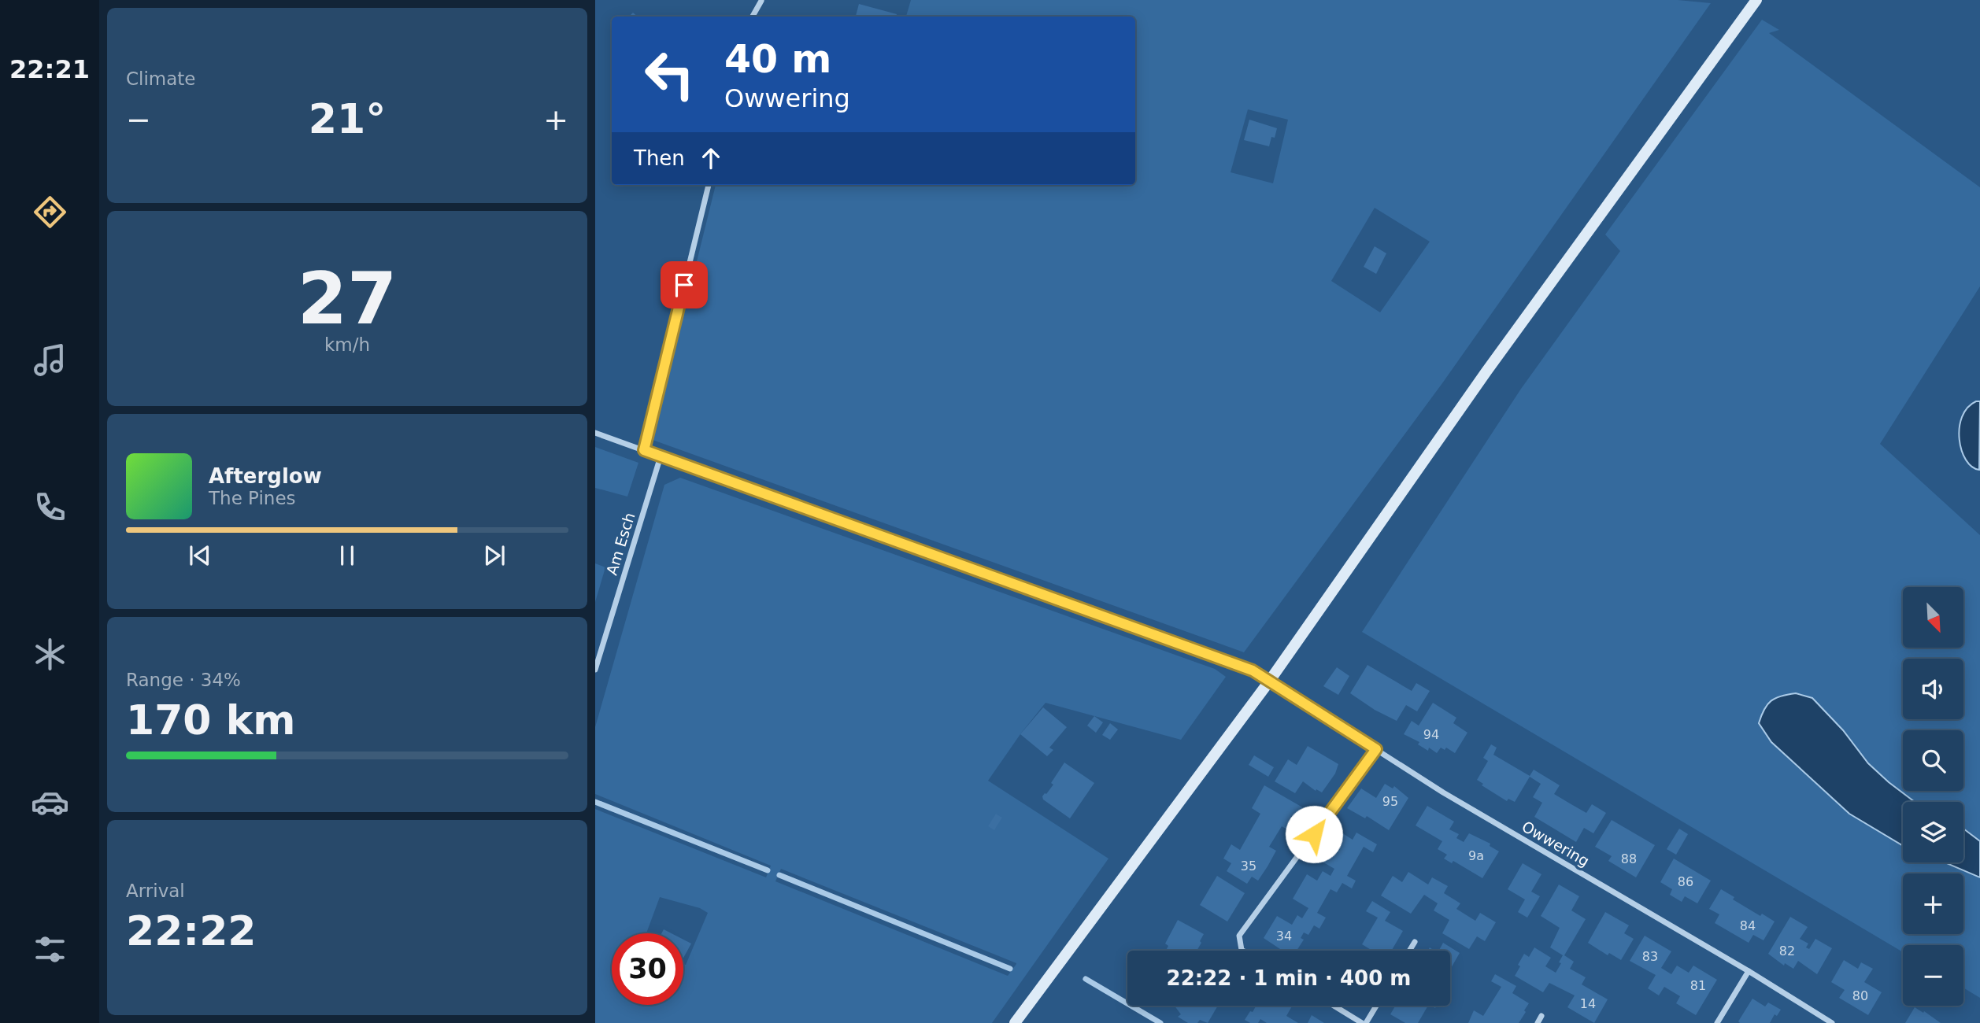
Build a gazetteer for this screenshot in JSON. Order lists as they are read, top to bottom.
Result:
{
  "streets": {
    "street": ["Am Esch", "Owwering"]
  },
  "house_numbers": [
    "94",
    "95",
    "9a",
    "88",
    "35",
    "86",
    "84",
    "34",
    "82",
    "83",
    "81",
    "80",
    "14"
  ],
  "north": "bottom right",
  "page": {
    "tabs": "22:21",
    "tile": [
      "Climate",
      ["27", "km/h"],
      ["Range · 34%", "170 km"],
      ["Arrival", "22:22"]
    ],
    "turn": ["40 m", "Owwering"],
    "heat": ["−", "21°", "+"],
    "then": "Then",
    "song": ["Afterglow", "The Pines"],
    "map_buttons": ["+", "−"],
    "limit": "30",
    "trip": "22:22 · 1 min · 400 m"
  }
}
